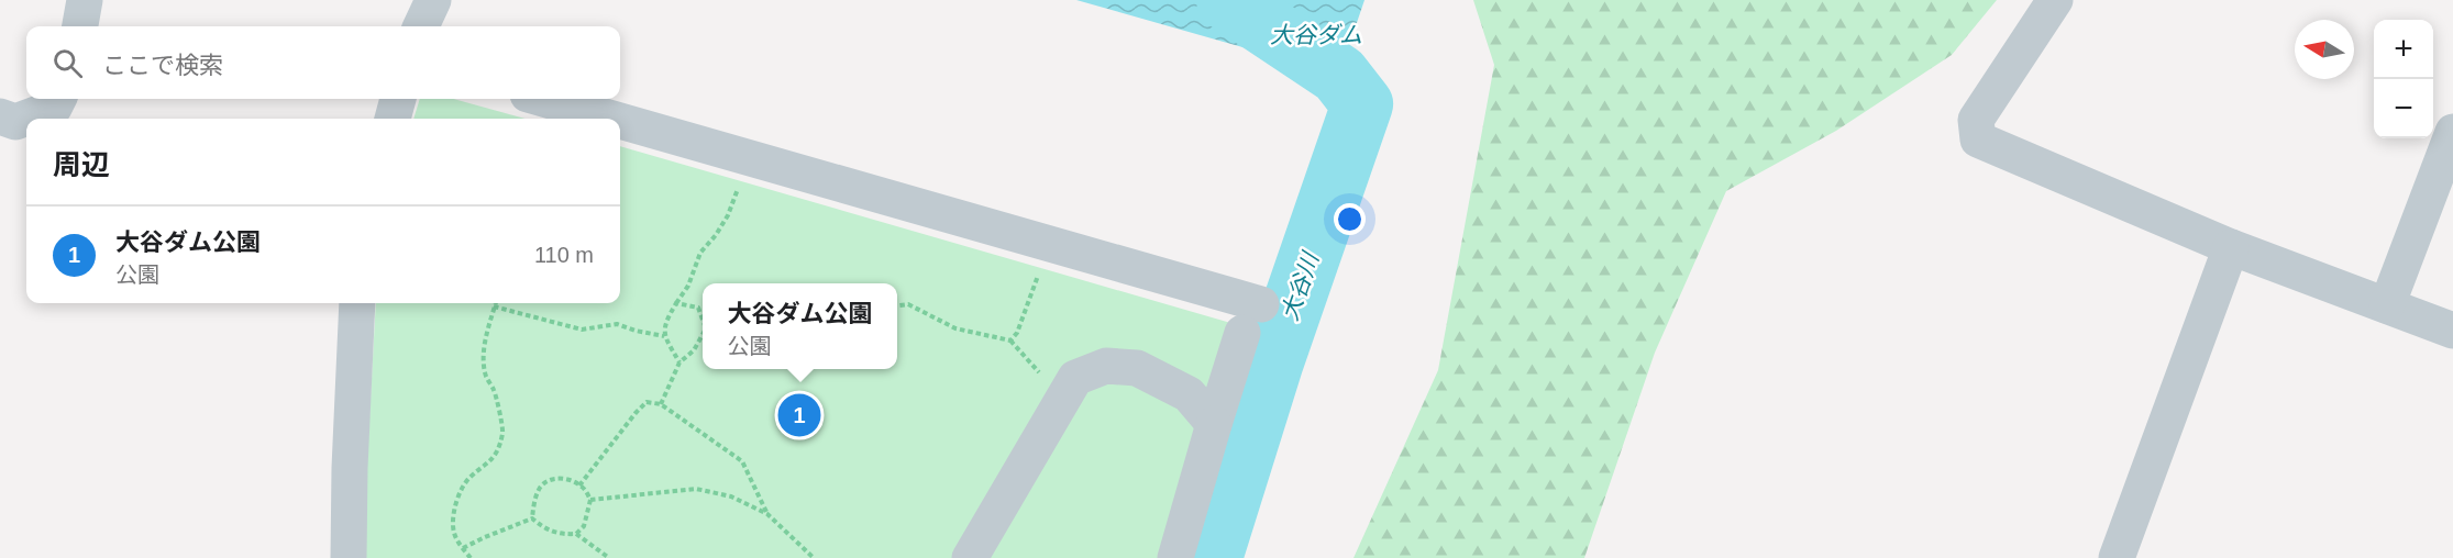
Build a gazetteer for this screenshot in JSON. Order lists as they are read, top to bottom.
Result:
{
  "water": ["大谷ダム", "大谷川"],
  "north": "left",
  "page": {
    "map_buttons": ["+", "−"],
    "search": "ここで検索",
    "heading": "周辺",
    "list": [
      {
        "mark": "1",
        "name": "大谷ダム公園",
        "note": "公園",
        "value": "110 m"
      }
    ],
    "popup": ["大谷ダム公園", "公園"],
    "pins": "1"
  }
}
